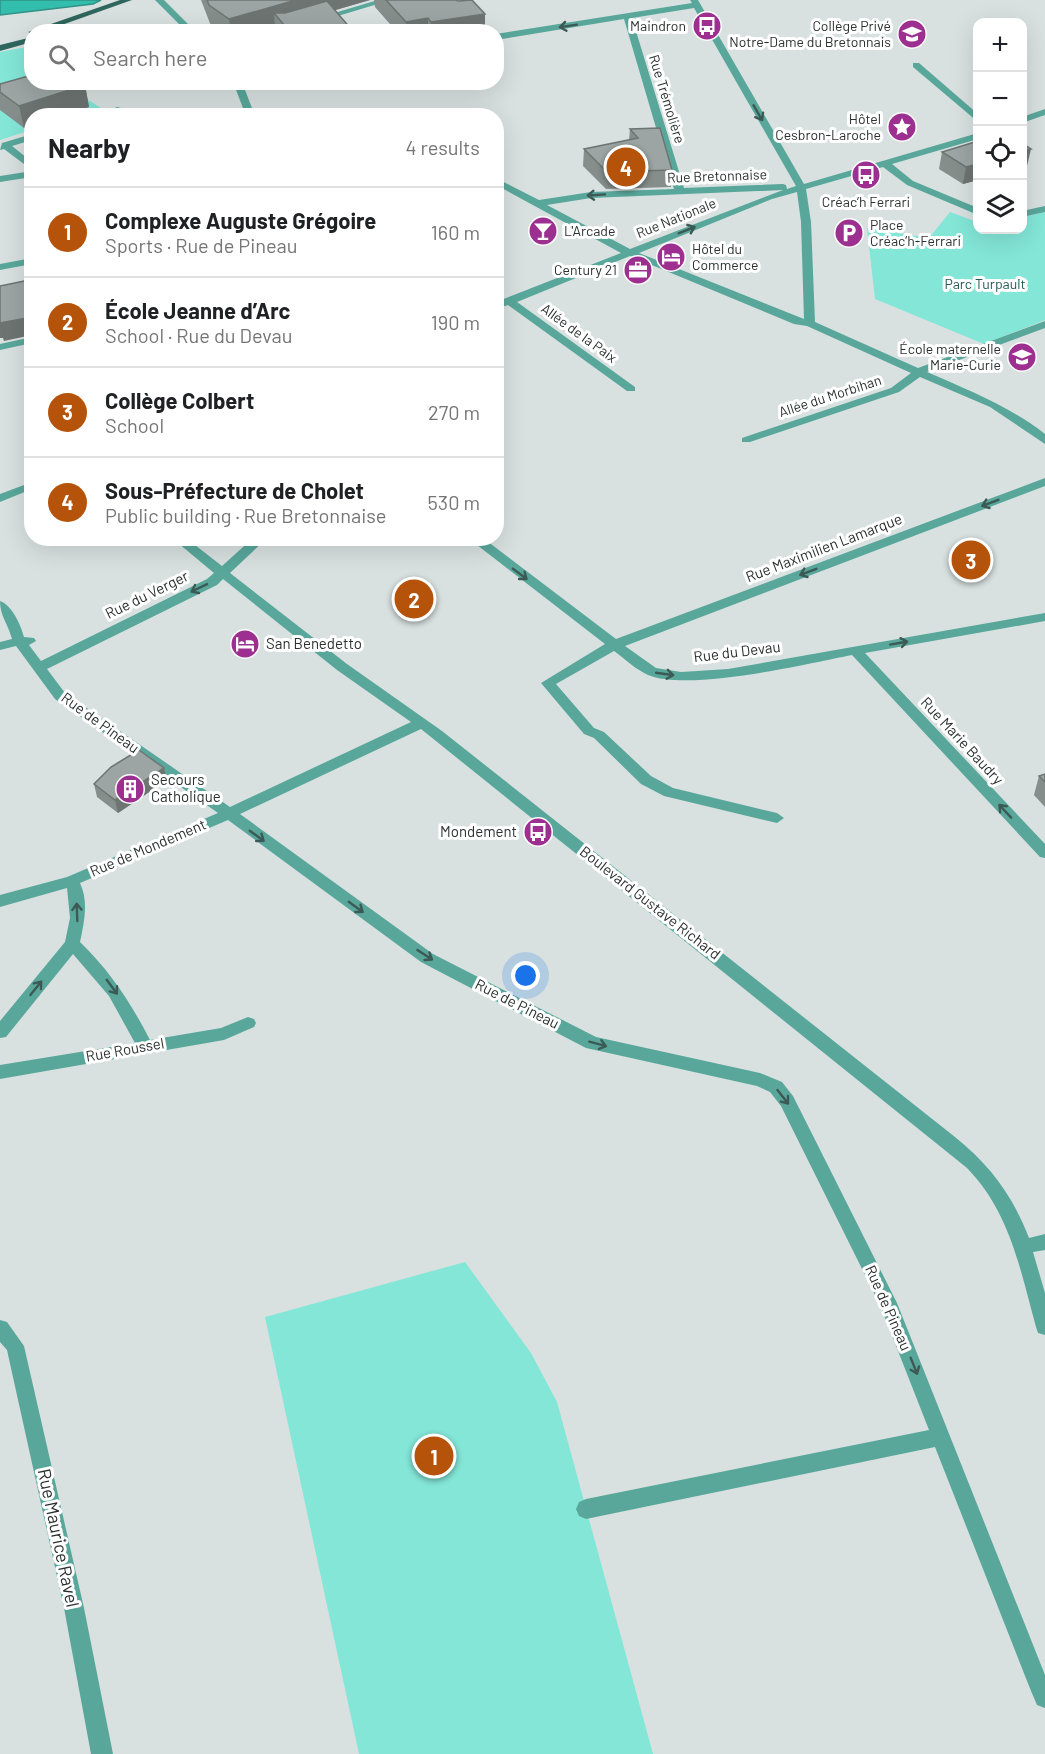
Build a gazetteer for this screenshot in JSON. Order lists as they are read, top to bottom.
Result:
{
  "streets": {
    "street": [
      "Rue Trémolière",
      "Rue Bretonnaise",
      "Rue Nationale",
      "Allée de la Paix",
      "Allée du Morbihan",
      "Rue Maximilien Lamarque",
      "Rue du Verger",
      "Rue du Devau",
      "Rue de Pineau",
      "Rue Marie Baudry",
      "Rue de Mondement",
      "Boulevard Gustave Richard",
      "Rue Roussel",
      "Rue Maurice Ravel"
    ]
  },
  "crossings": [
    ["Rue Trémolière", "Rue Bretonnaise"],
    ["Rue Bretonnaise", "Rue Nationale"],
    ["Rue Nationale", "Allée de la Paix"],
    ["Rue Maximilien Lamarque", "Rue du Devau"],
    ["Rue du Verger", "Rue de Pineau"],
    ["Rue du Verger", "Boulevard Gustave Richard"],
    ["Rue du Devau", "Rue Marie Baudry"],
    ["Rue de Pineau", "Rue de Mondement"],
    ["Rue de Mondement", "Boulevard Gustave Richard"]
  ],
  "one_way": [
    "Rue Bretonnaise",
    "Rue Nationale",
    "Rue Maximilien Lamarque",
    "Rue du Verger",
    "Rue du Devau",
    "Rue de Pineau",
    "Rue Marie Baudry"
  ],
  "parks": ["Parc Turpault"],
  "places": {
    "bus stop": ["Maindron", "Créac’h Ferrari", "Mondement"],
    "school or university": ["Collège Privé Notre-Dame du Bretonnais", "École maternelle Marie-Curie"],
    "place": ["Hôtel Cesbron-Laroche"],
    "bar": ["L'Arcade"],
    "parking": ["Place Créac’h-Ferrari"],
    "hotel": ["Hôtel du Commerce", "San Benedetto"],
    "office": ["Century 21"],
    "building": ["Secours Catholique"]
  },
  "page": {
    "map_buttons": ["+", "−"],
    "search": "Search here",
    "heading": ["Nearby", "4 results"],
    "pins": [
      "4",
      "3",
      "2",
      "1"
    ],
    "list": [
      {
        "mark": "1",
        "name": "Complexe Auguste Grégoire",
        "note": "Sports · Rue de Pineau",
        "value": "160 m"
      },
      {
        "mark": "2",
        "name": "École Jeanne d’Arc",
        "note": "School · Rue du Devau",
        "value": "190 m"
      },
      {
        "mark": "3",
        "name": "Collège Colbert",
        "note": "School",
        "value": "270 m"
      },
      {
        "mark": "4",
        "name": "Sous-Préfecture de Cholet",
        "note": "Public building · Rue Bretonnaise",
        "value": "530 m"
      }
    ]
  }
}
